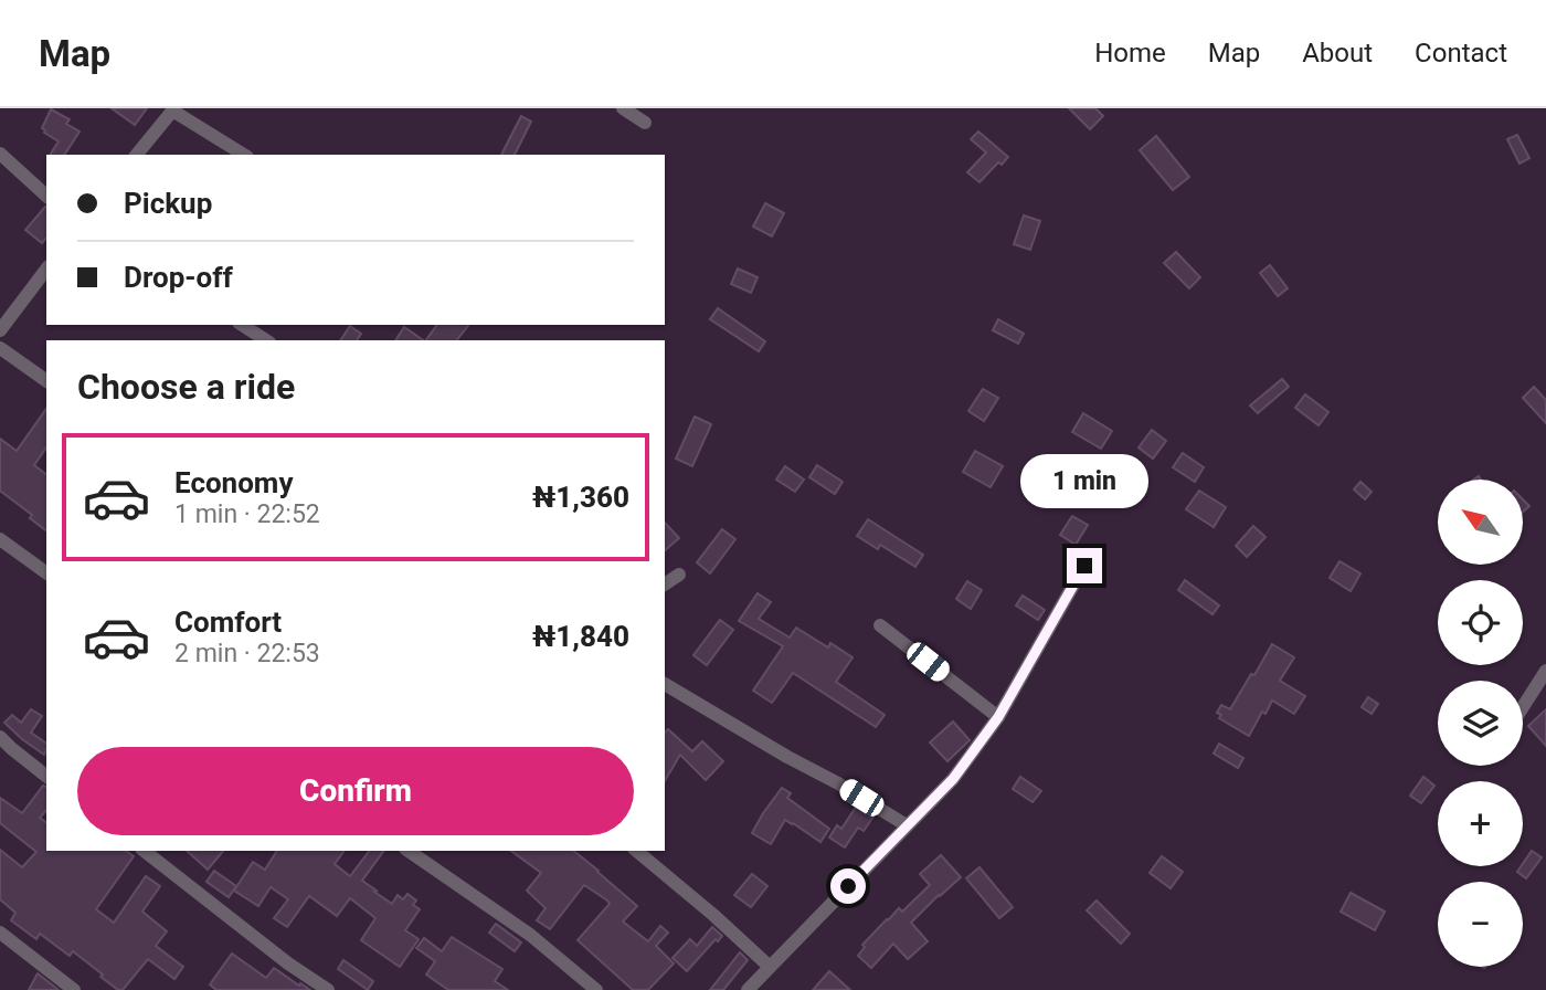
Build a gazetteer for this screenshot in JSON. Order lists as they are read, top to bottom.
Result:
{
  "north": "top left",
  "page": {
    "header": "Map",
    "nav": [
      "Home",
      "Map",
      "About",
      "Contact"
    ],
    "banner": ["Pickup", "Drop-off"],
    "heading": "Choose a ride",
    "list": [
      {
        "name": "Economy",
        "note": "1 min · 22:52",
        "value": "₦1,360"
      },
      {
        "name": "Comfort",
        "note": "2 min · 22:53",
        "value": "₦1,840"
      }
    ],
    "bubble": "1 min",
    "map_buttons": ["+", "−"],
    "buttons": "Confirm"
  }
}
